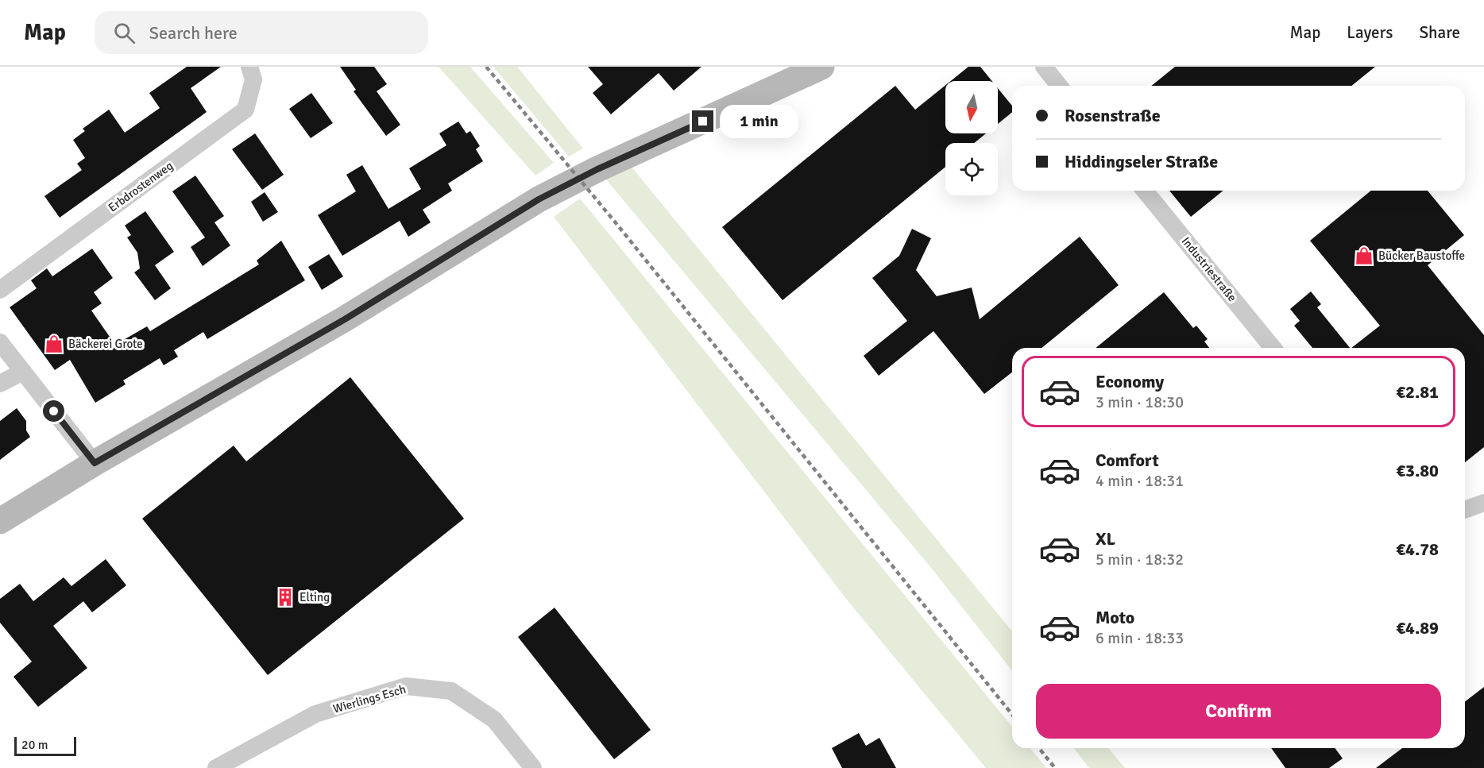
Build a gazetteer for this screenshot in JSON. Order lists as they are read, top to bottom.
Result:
{
  "streets": {
    "street": ["Erbdrostenweg", "Industriestraße", "Wierlings Esch"]
  },
  "places": {
    "shop": ["Bücker Baustoffe", "Bäckerei Grote"],
    "building": ["Elting"]
  },
  "scale_bar": "20 m",
  "north": "bottom",
  "page": {
    "header": "Map",
    "search": "Search here",
    "nav": ["Map", "Layers", "Share"],
    "banner": ["Rosenstraße", "Hiddingseler Straße"],
    "bubble": "1 min",
    "list": [
      {
        "name": "Economy",
        "note": "3 min · 18:30",
        "value": "€2.81"
      },
      {
        "name": "Comfort",
        "note": "4 min · 18:31",
        "value": "€3.80"
      },
      {
        "name": "XL",
        "note": "5 min · 18:32",
        "value": "€4.78"
      },
      {
        "name": "Moto",
        "note": "6 min · 18:33",
        "value": "€4.89"
      }
    ],
    "buttons": "Confirm",
    "scale": "20 m"
  }
}
